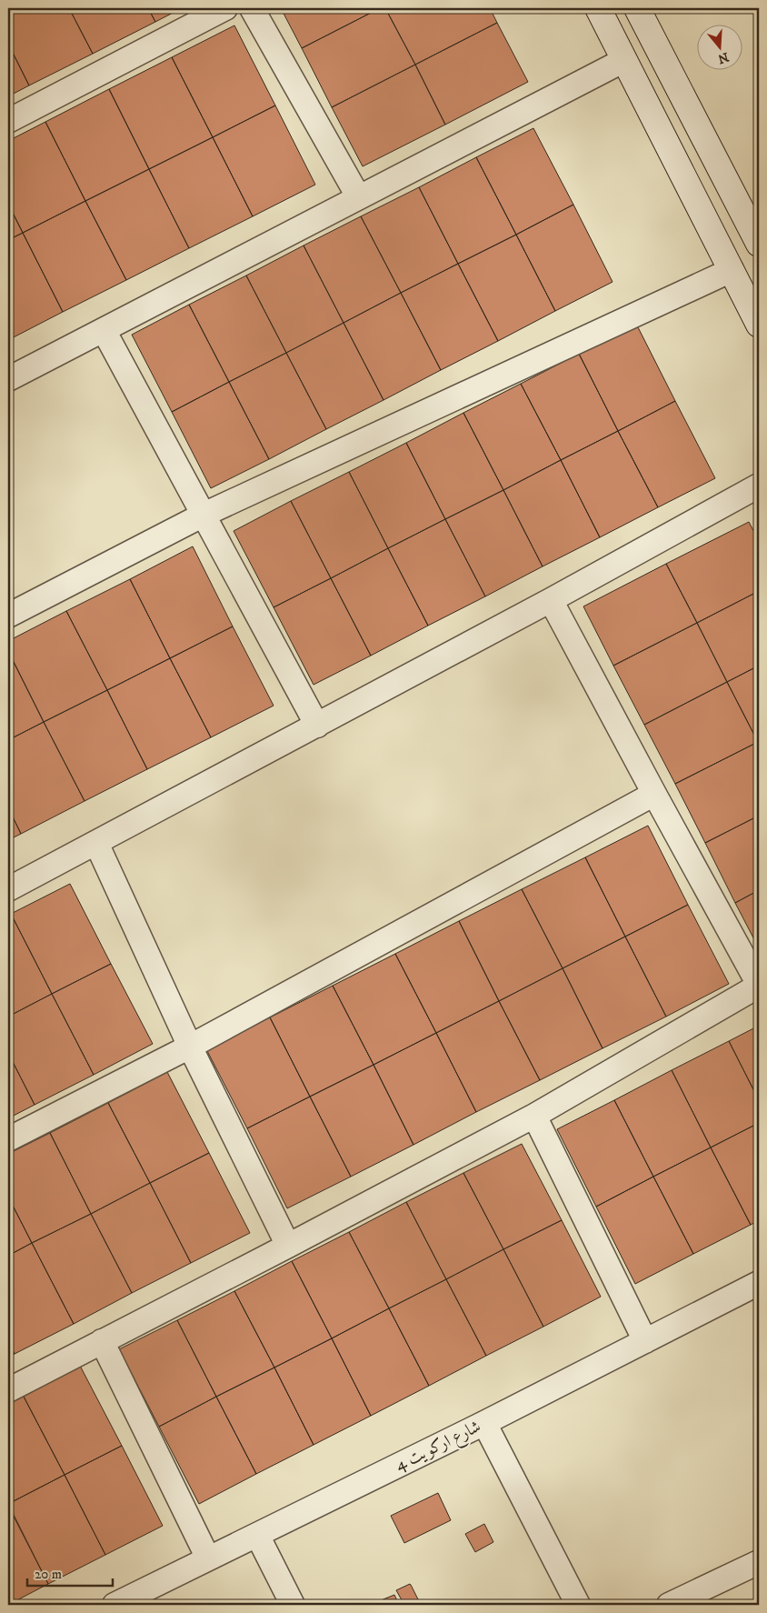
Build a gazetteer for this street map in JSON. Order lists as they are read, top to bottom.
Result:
{
  "streets": {
    "street": ["شارع اركويت 4"]
  },
  "scale_bar": "20 m",
  "north": "bottom"
}
